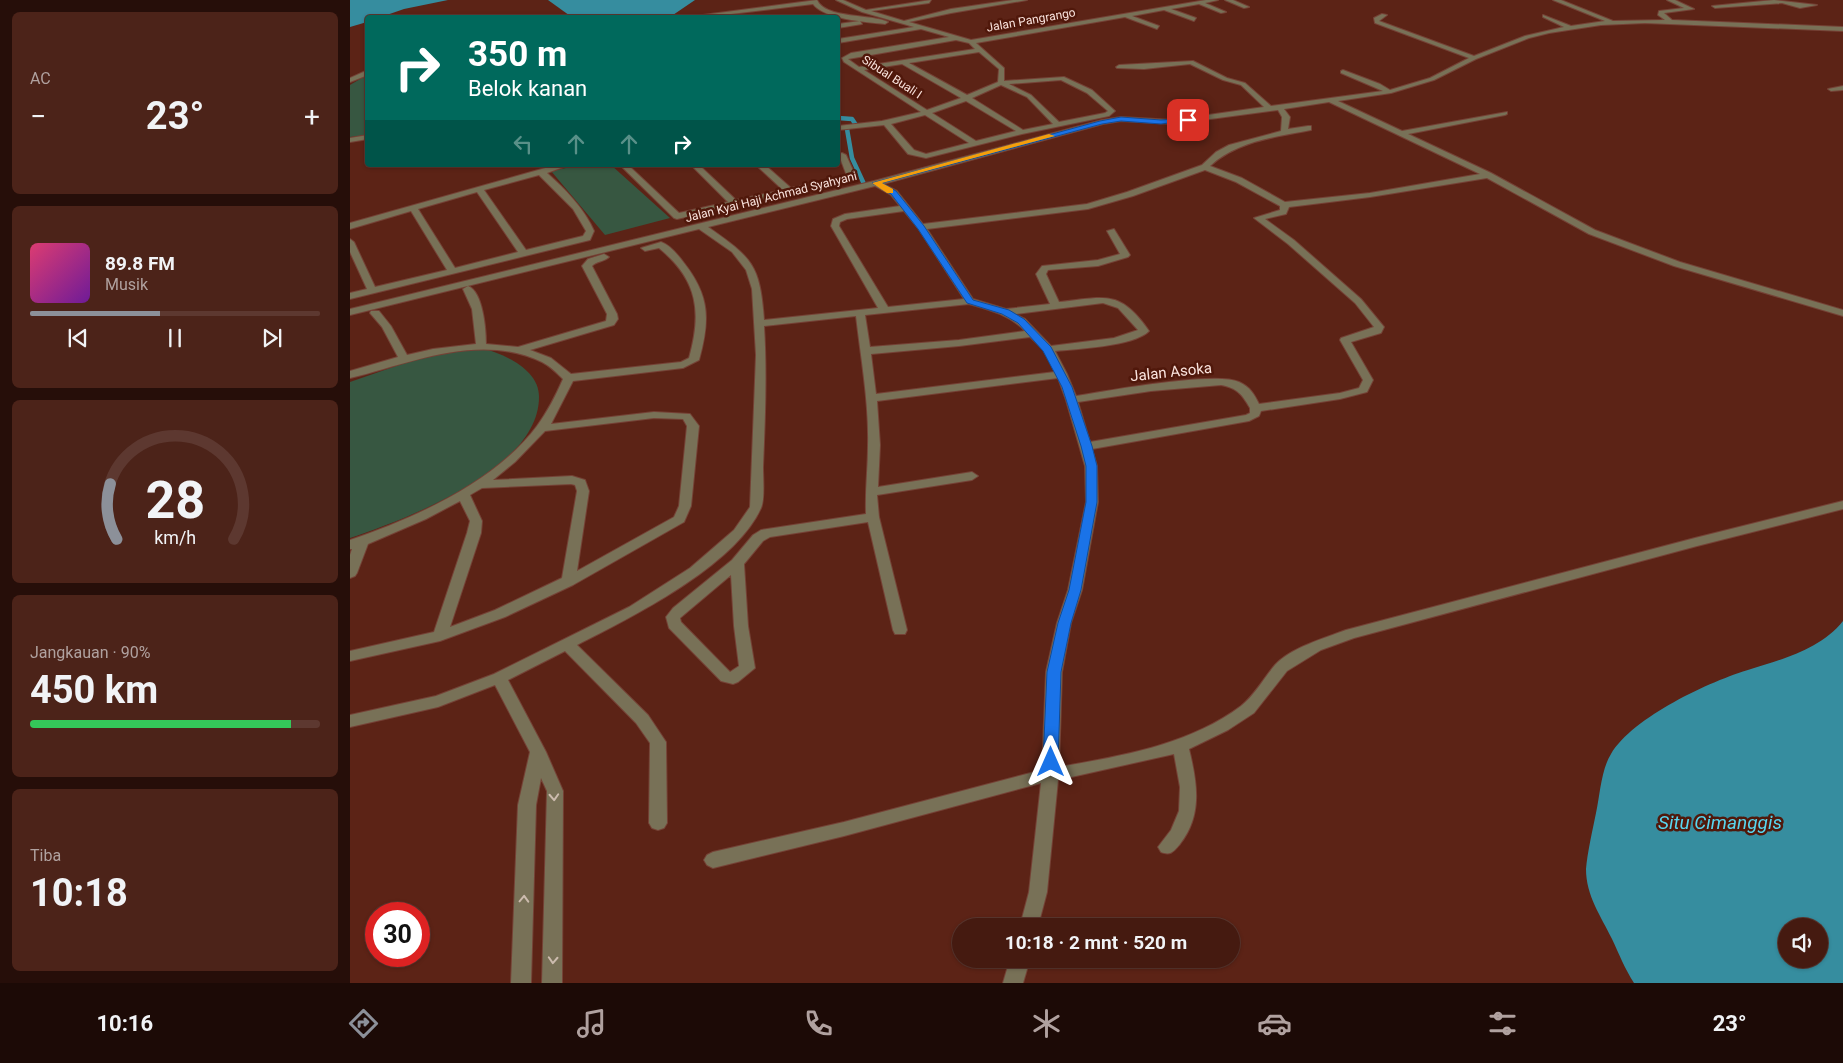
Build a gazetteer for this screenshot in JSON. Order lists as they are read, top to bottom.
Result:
{
  "streets": {
    "street": [
      "Jalan Pangrango",
      "Sibual Buali I",
      "Jalan Kyai Haji Achmad Syahyani",
      "Jalan Asoka"
    ]
  },
  "water": ["Situ Cimanggis"],
  "page": {
    "tile": [
      "AC",
      ["Jangkauan · 90%", "450 km"],
      ["Tiba", "10:18"]
    ],
    "turn": ["350 m", "Belok kanan"],
    "heat": ["−", "23°", "+"],
    "song": ["89.8 FM", "Musik"],
    "limit": "30",
    "trip": "10:18 · 2 mnt · 520 m",
    "tabs": ["10:16", "23°"],
    "gauge": ["28", "km/h"]
  }
}
